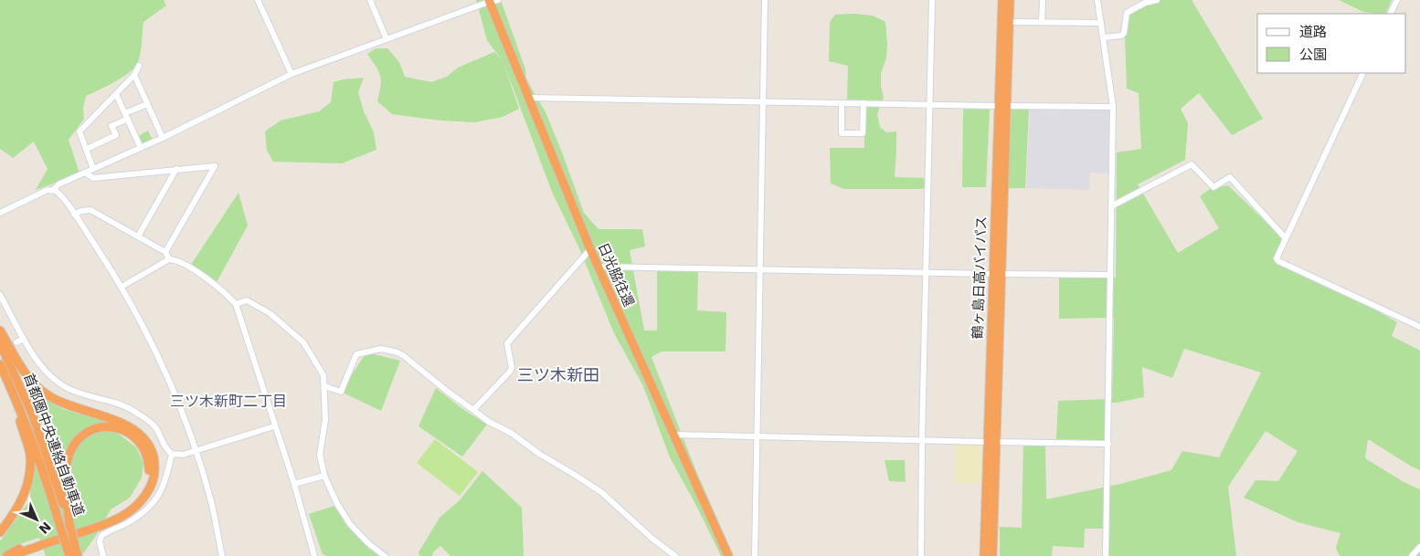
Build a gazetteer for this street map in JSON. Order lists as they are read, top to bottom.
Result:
{
  "streets": {
    "highway": ["日光脇往還", "鶴ヶ島日高バイパス", "首都圏中央連絡自動車道"]
  },
  "districts": ["三ツ木新田", "三ツ木新町二丁目"],
  "legend": ["道路", "公園"],
  "north": "bottom right"
}
